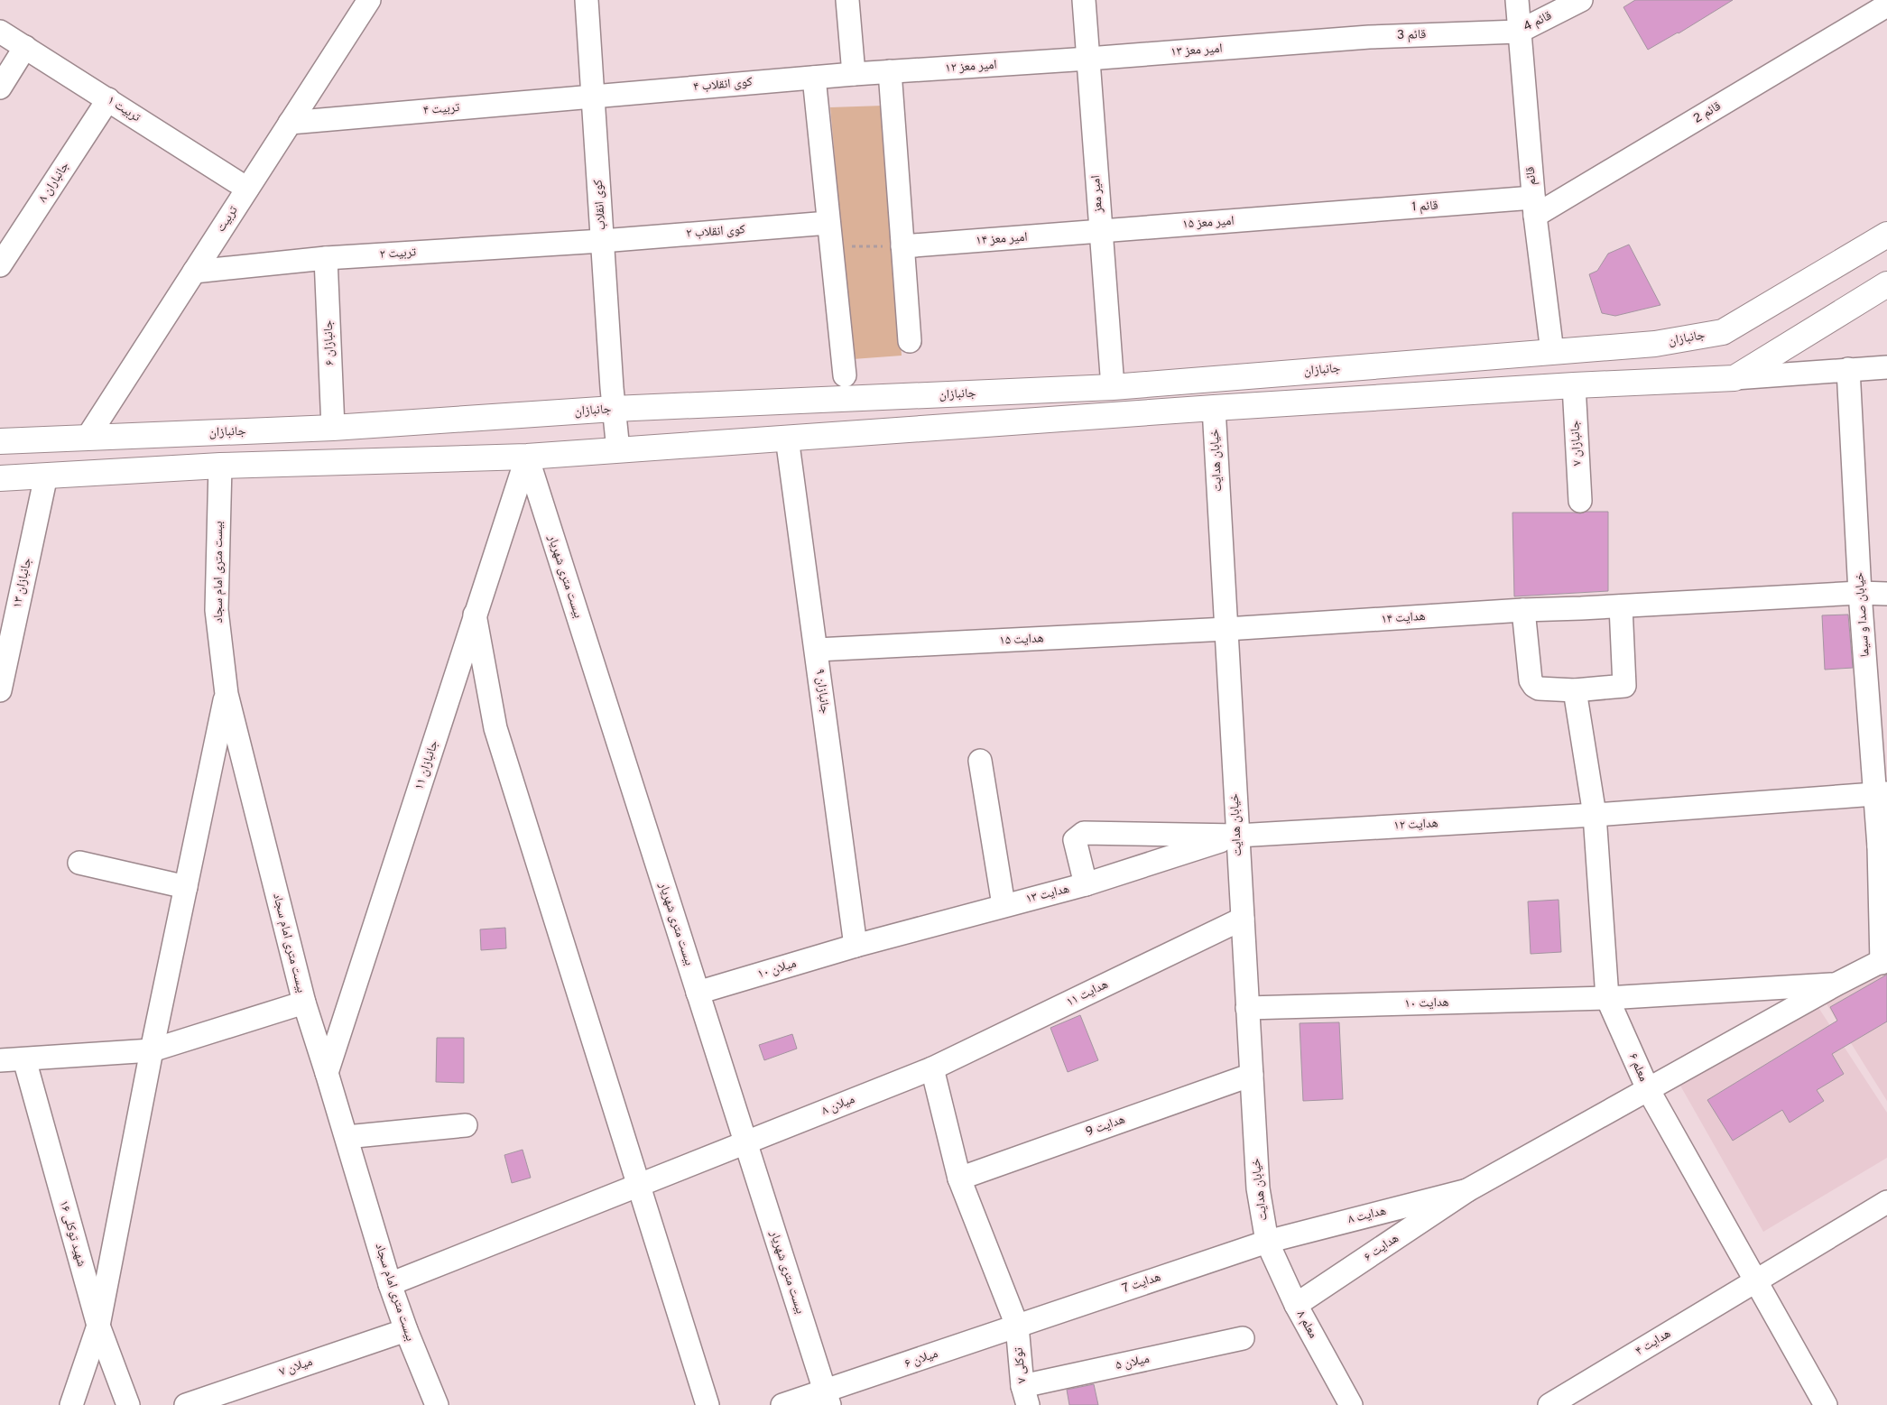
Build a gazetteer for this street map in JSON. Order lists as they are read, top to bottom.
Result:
{
  "streets": {
    "main road": ["جانبازان"],
    "street": [
      "قائم 4",
      "قائم 3",
      "امیر معز ۱۳",
      "امیر معز ۱۲",
      "کوی انقلاب ۴",
      "تربیت ۱",
      "تربیت ۴",
      "قائم 2",
      "قائم",
      "جانباران ۸",
      "امیر معز",
      "کوی انقلاب",
      "قائم 1",
      "تربیت",
      "امیر معز ۱۵",
      "کوی انقلاب ۲",
      "امیر معز ۱۴",
      "تربیت ۲",
      "جانبازان ۶",
      "جانبازان ۷",
      "خیابان هدایت",
      "بیست متری امام سجاد",
      "بیست متری شهریار",
      "جانبازان ۱۳",
      "خیابان صدا و سیما",
      "هدایت ۱۴",
      "هدایت ۱۵",
      "جانبازان ۹",
      "جانبازان ۱۱",
      "هدایت ۱۲",
      "هدایت ۱۳",
      "میلان ۱۰",
      "هدایت ۱۱",
      "هدایت ۱۰",
      "معلم ۶",
      "میلان ۸",
      "هدایت 9",
      "هدایت ۸",
      "شهید توکلی ۱۶",
      "هدایت ۶",
      "هدایت 7",
      "معلم ۸",
      "هدایت ۴",
      "میلان ۶",
      "میلان ۵",
      "توکلی ۷",
      "میلان ۷"
    ]
  },
  "crossings": [
    ["قائم 4", "قائم 3"],
    ["قائم 4", "قائم"],
    ["قائم 3", "امیر معز ۱۳"],
    ["قائم 3", "قائم"],
    ["امیر معز ۱۳", "امیر معز ۱۲"],
    ["امیر معز ۱۳", "امیر معز"],
    ["امیر معز ۱۲", "کوی انقلاب ۴"],
    ["امیر معز ۱۲", "امیر معز"],
    ["کوی انقلاب ۴", "تربیت ۴"],
    ["کوی انقلاب ۴", "کوی انقلاب"],
    ["تربیت ۱", "جانباران ۸"],
    ["تربیت ۱", "تربیت"],
    ["تربیت ۴", "کوی انقلاب"],
    ["تربیت ۴", "تربیت"],
    ["قائم 2", "قائم"],
    ["قائم 2", "قائم 1"],
    ["قائم", "قائم 1"],
    ["قائم", "جانبازان"],
    ["امیر معز", "امیر معز ۱۵"],
    ["امیر معز", "امیر معز ۱۴"],
    ["امیر معز", "جانبازان"],
    ["کوی انقلاب", "کوی انقلاب ۲"],
    ["کوی انقلاب", "تربیت ۲"],
    ["کوی انقلاب", "جانبازان"],
    ["قائم 1", "امیر معز ۱۵"],
    ["تربیت", "تربیت ۲"],
    ["تربیت", "جانبازان"],
    ["امیر معز ۱۵", "امیر معز ۱۴"],
    ["کوی انقلاب ۲", "تربیت ۲"],
    ["تربیت ۲", "جانبازان ۶"],
    ["جانبازان", "جانبازان ۶"],
    ["خیابان هدایت", "هدایت ۱۴"],
    ["خیابان هدایت", "هدایت ۱۵"],
    ["خیابان هدایت", "هدایت ۱۲"],
    ["خیابان هدایت", "هدایت ۱۳"],
    ["خیابان هدایت", "هدایت ۱۱"],
    ["خیابان هدایت", "هدایت ۱۰"],
    ["خیابان هدایت", "هدایت 9"],
    ["خیابان هدایت", "هدایت ۸"],
    ["خیابان هدایت", "هدایت 7"],
    ["خیابان هدایت", "معلم ۸"],
    ["بیست متری امام سجاد", "جانبازان ۱۱"],
    ["بیست متری امام سجاد", "میلان ۸"],
    ["بیست متری امام سجاد", "میلان ۷"],
    ["بیست متری شهریار", "جانبازان ۱۱"],
    ["بیست متری شهریار", "میلان ۱۰"],
    ["بیست متری شهریار", "میلان ۸"],
    ["بیست متری شهریار", "میلان ۶"],
    ["خیابان صدا و سیما", "هدایت ۱۴"],
    ["خیابان صدا و سیما", "هدایت ۱۲"],
    ["هدایت ۱۴", "هدایت ۱۵"],
    ["هدایت ۱۵", "جانبازان ۹"],
    ["جانبازان ۹", "هدایت ۱۳"],
    ["جانبازان ۹", "میلان ۱۰"],
    ["هدایت ۱۲", "هدایت ۱۳"],
    ["هدایت ۱۲", "معلم ۶"],
    ["هدایت ۱۳", "میلان ۱۰"],
    ["هدایت ۱۱", "میلان ۸"],
    ["هدایت ۱۱", "توکلی ۷"],
    ["هدایت ۱۰", "معلم ۶"],
    ["معلم ۶", "هدایت ۴"],
    ["میلان ۸", "توکلی ۷"],
    ["هدایت 9", "توکلی ۷"],
    ["هدایت ۸", "هدایت ۶"],
    ["هدایت ۸", "هدایت 7"],
    ["هدایت ۸", "معلم ۸"],
    ["هدایت ۶", "معلم ۸"],
    ["هدایت 7", "معلم ۸"],
    ["هدایت 7", "میلان ۶"],
    ["هدایت 7", "توکلی ۷"],
    ["میلان ۶", "توکلی ۷"],
    ["میلان ۵", "توکلی ۷"]
  ]
}
